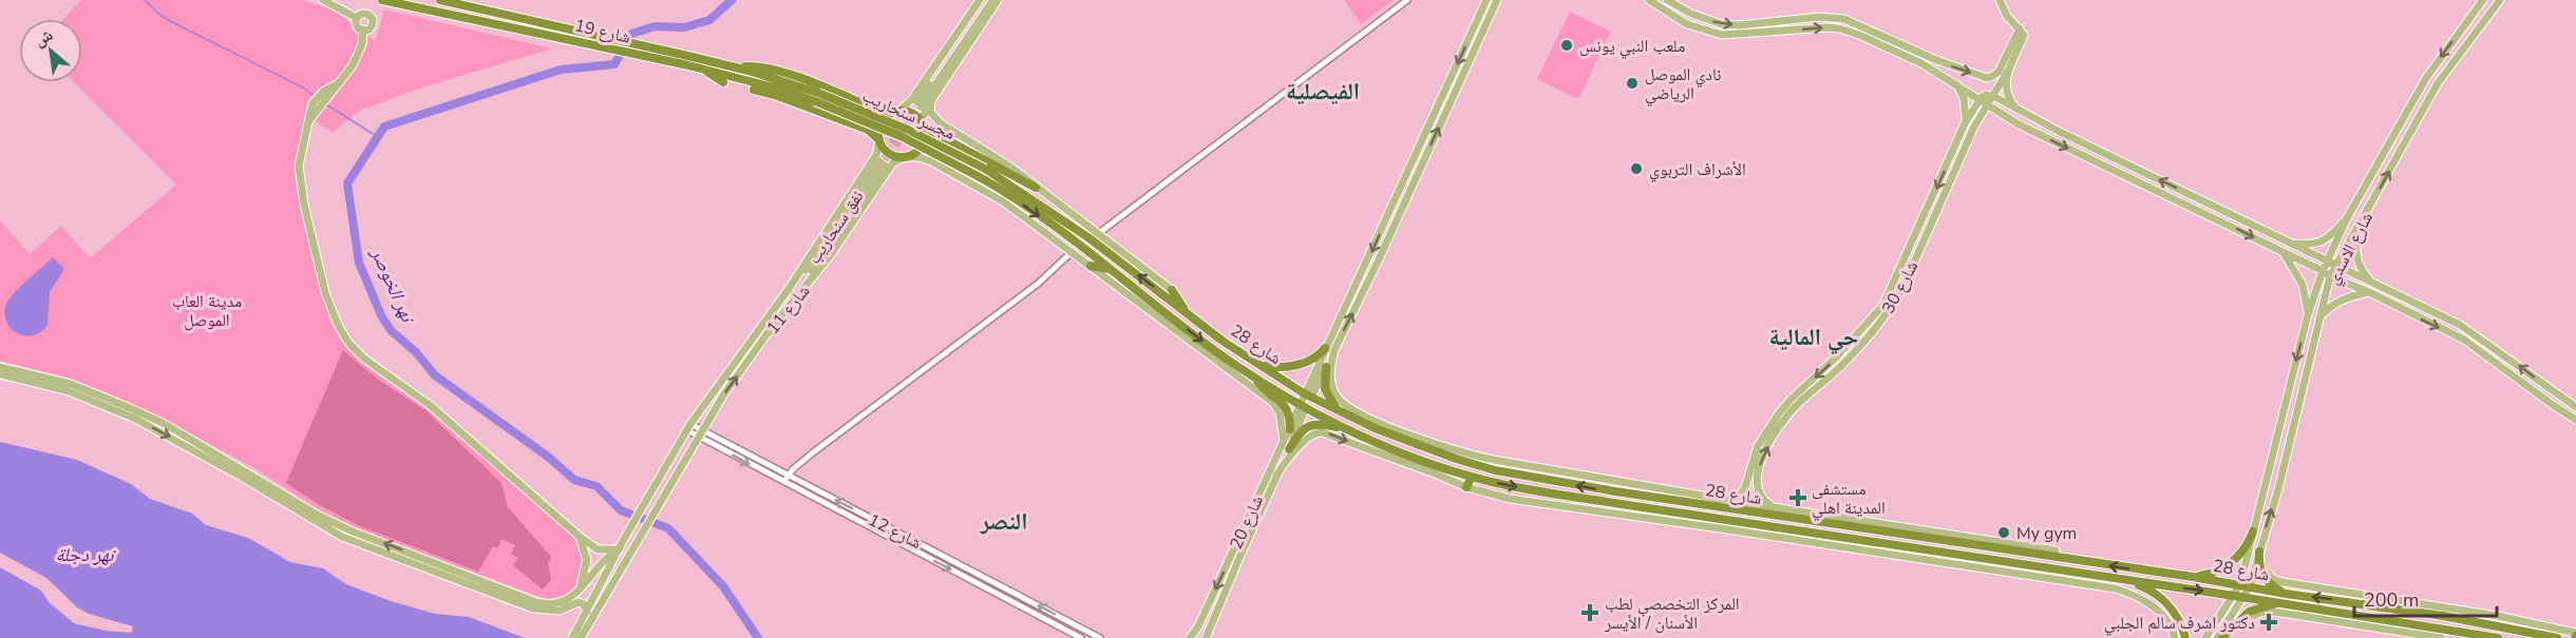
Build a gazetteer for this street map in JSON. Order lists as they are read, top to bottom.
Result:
{
  "streets": {
    "highway": ["شارع 19", "مجسر سنحاريب", "شارع 28"],
    "main road": [
      "شارع الاسدي",
      "شارع 30",
      "شارع 11",
      "شارع 20"
    ],
    "street": ["شارع 12"]
  },
  "crossings": [
    ["شارع 19", "مجسر سنحاريب"],
    ["مجسر سنحاريب", "شارع 28"],
    ["شارع الاسدي", "شارع 28"],
    ["شارع 11", "شارع 12"],
    ["شارع 28", "شارع 20"]
  ],
  "districts": ["الفيصلية", "حي المالية", "النصر"],
  "water": ["نهر الخوصر", "نهر دجلة"],
  "parks": ["مدينة العاب الموصل"],
  "places": {
    "other": [
      "ملعب النبي يونس",
      "نادي الموصل الرياضي",
      "الأشراف التربوي",
      "My gym"
    ],
    "health": ["مستشفى المدينة اهلي", "المركز التخصصي لطب الأسنان / الأيسر", "دكتور اشرف سالم الجلبي"]
  },
  "scale_bar": "200 m",
  "north": "top left"
}
